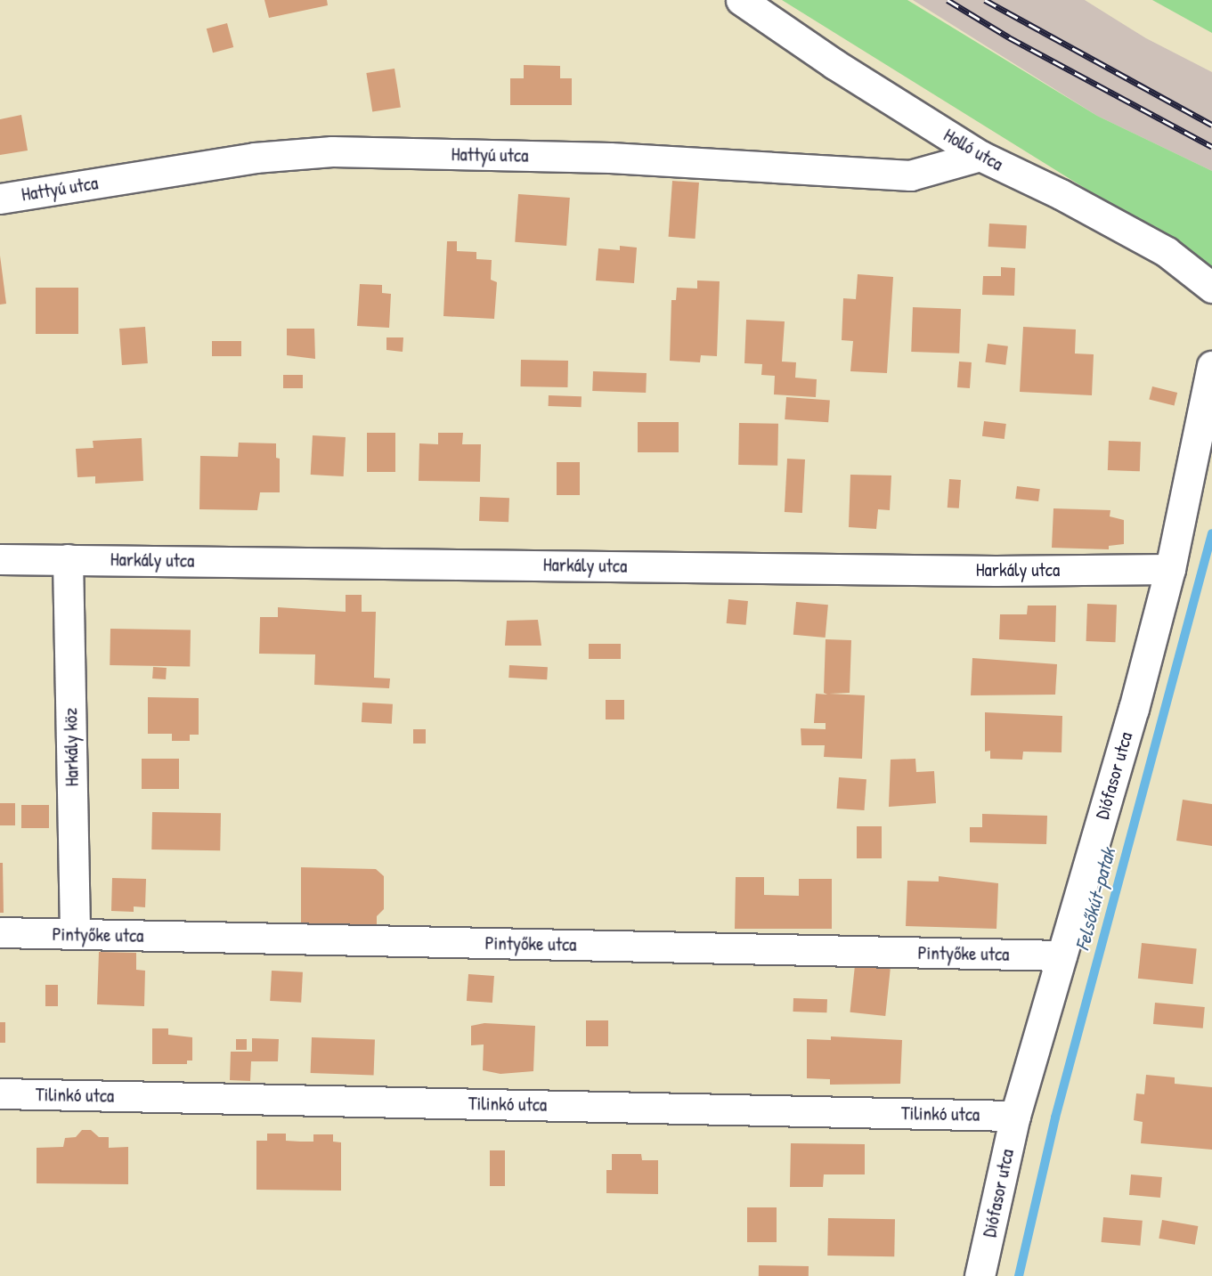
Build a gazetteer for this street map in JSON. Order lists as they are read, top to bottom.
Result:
{
  "streets": {
    "street": [
      "Holló utca",
      "Hattyú utca",
      "Harkály utca",
      "Harkály köz",
      "Diófasor utca",
      "Pintyőke utca",
      "Tilinkó utca"
    ]
  },
  "crossings": [
    ["Holló utca", "Hattyú utca"],
    ["Harkály utca", "Harkály köz"],
    ["Harkály utca", "Diófasor utca"],
    ["Harkály köz", "Pintyőke utca"],
    ["Diófasor utca", "Pintyőke utca"],
    ["Diófasor utca", "Tilinkó utca"]
  ],
  "water": ["Felsőkút-patak"]
}
